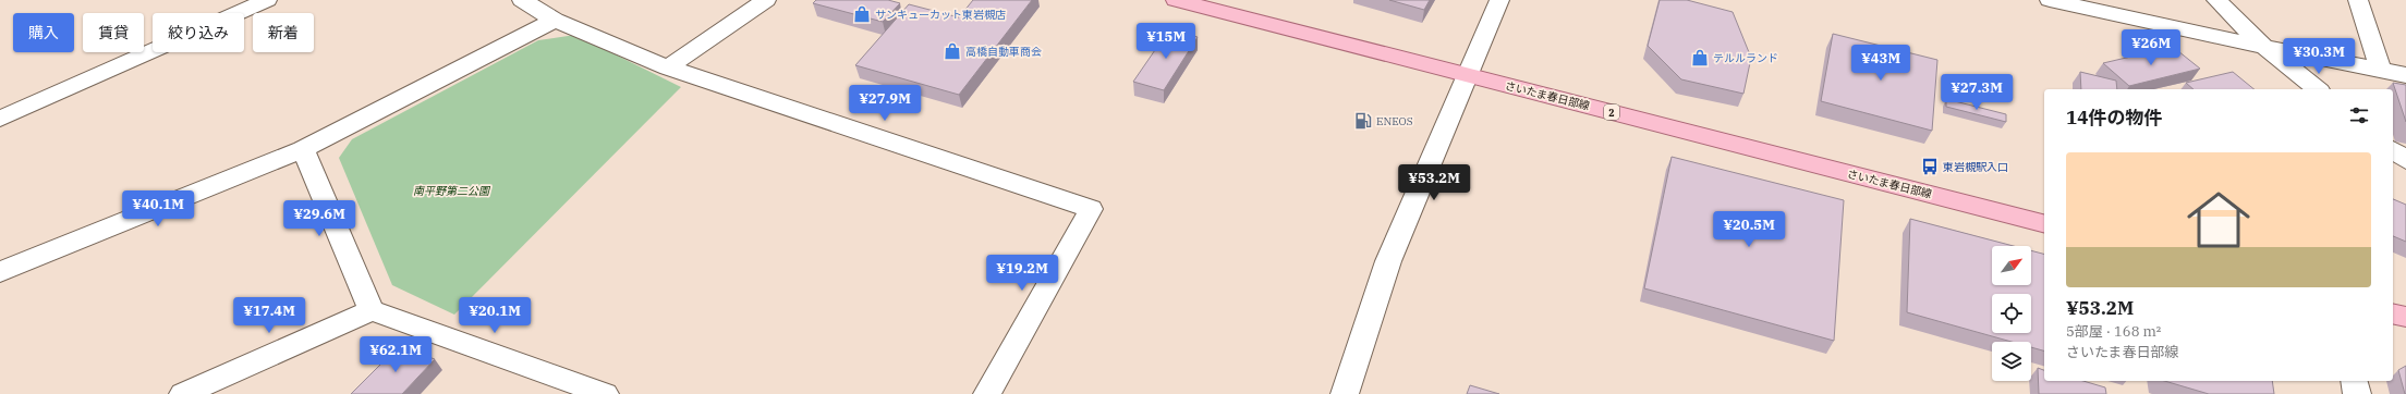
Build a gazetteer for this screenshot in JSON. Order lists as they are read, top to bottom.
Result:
{
  "streets": {
    "main road": ["さいたま春日部線", "2"]
  },
  "parks": ["南平野第二公園"],
  "places": {
    "shop": ["サンキューカット東岩槻店", "高橋自動車商会", "テルルランド"],
    "fuel station": ["ENEOS"],
    "bus stop": ["東岩槻駅入口"]
  },
  "north": "top right",
  "page": {
    "chip": [
      "購入",
      "賃貸",
      "絞り込み",
      "新着"
    ],
    "price": [
      "¥15M",
      "¥26M",
      "¥30.3M",
      "¥43M",
      "¥27.3M",
      "¥27.9M",
      "¥53.2M",
      "¥40.1M",
      "¥29.6M",
      "¥20.5M",
      "¥19.2M",
      "¥17.4M",
      "¥20.1M",
      "¥62.1M"
    ],
    "heading": "14件の物件",
    "list": [
      {
        "name": "¥53.2M",
        "note": "5部屋 · 168 m² · さいたま春日部線"
      }
    ]
  }
}
